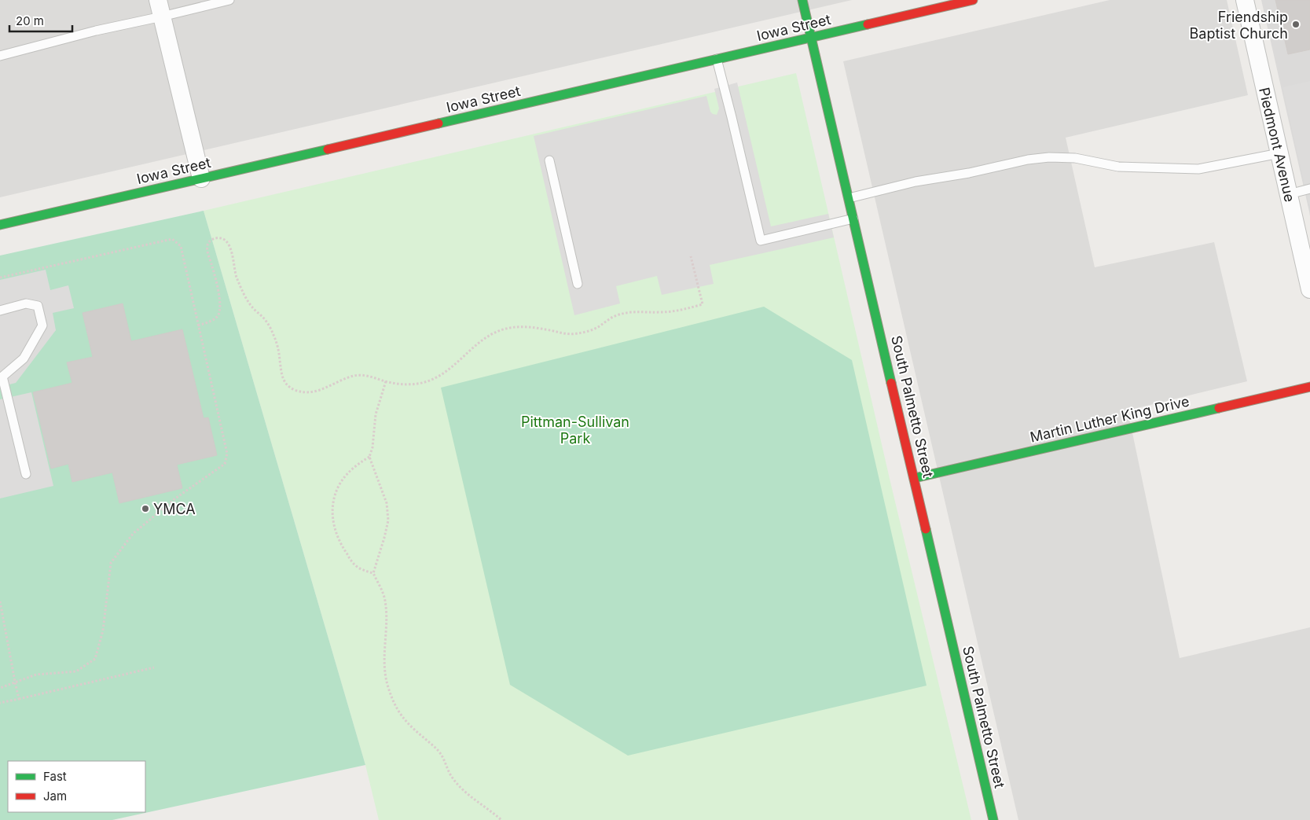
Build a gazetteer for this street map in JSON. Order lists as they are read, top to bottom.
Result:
{
  "streets": {
    "street": [
      "Iowa Street",
      "Piedmont Avenue",
      "South Palmetto Street",
      "Martin Luther King Drive"
    ]
  },
  "crossings": [
    ["Iowa Street", "South Palmetto Street"],
    ["South Palmetto Street", "Martin Luther King Drive"]
  ],
  "parks": ["Pittman-Sullivan Park"],
  "places": ["Friendship Baptist Church", "YMCA"],
  "legend": ["Fast", "Jam"],
  "scale_bar": "20 m"
}
